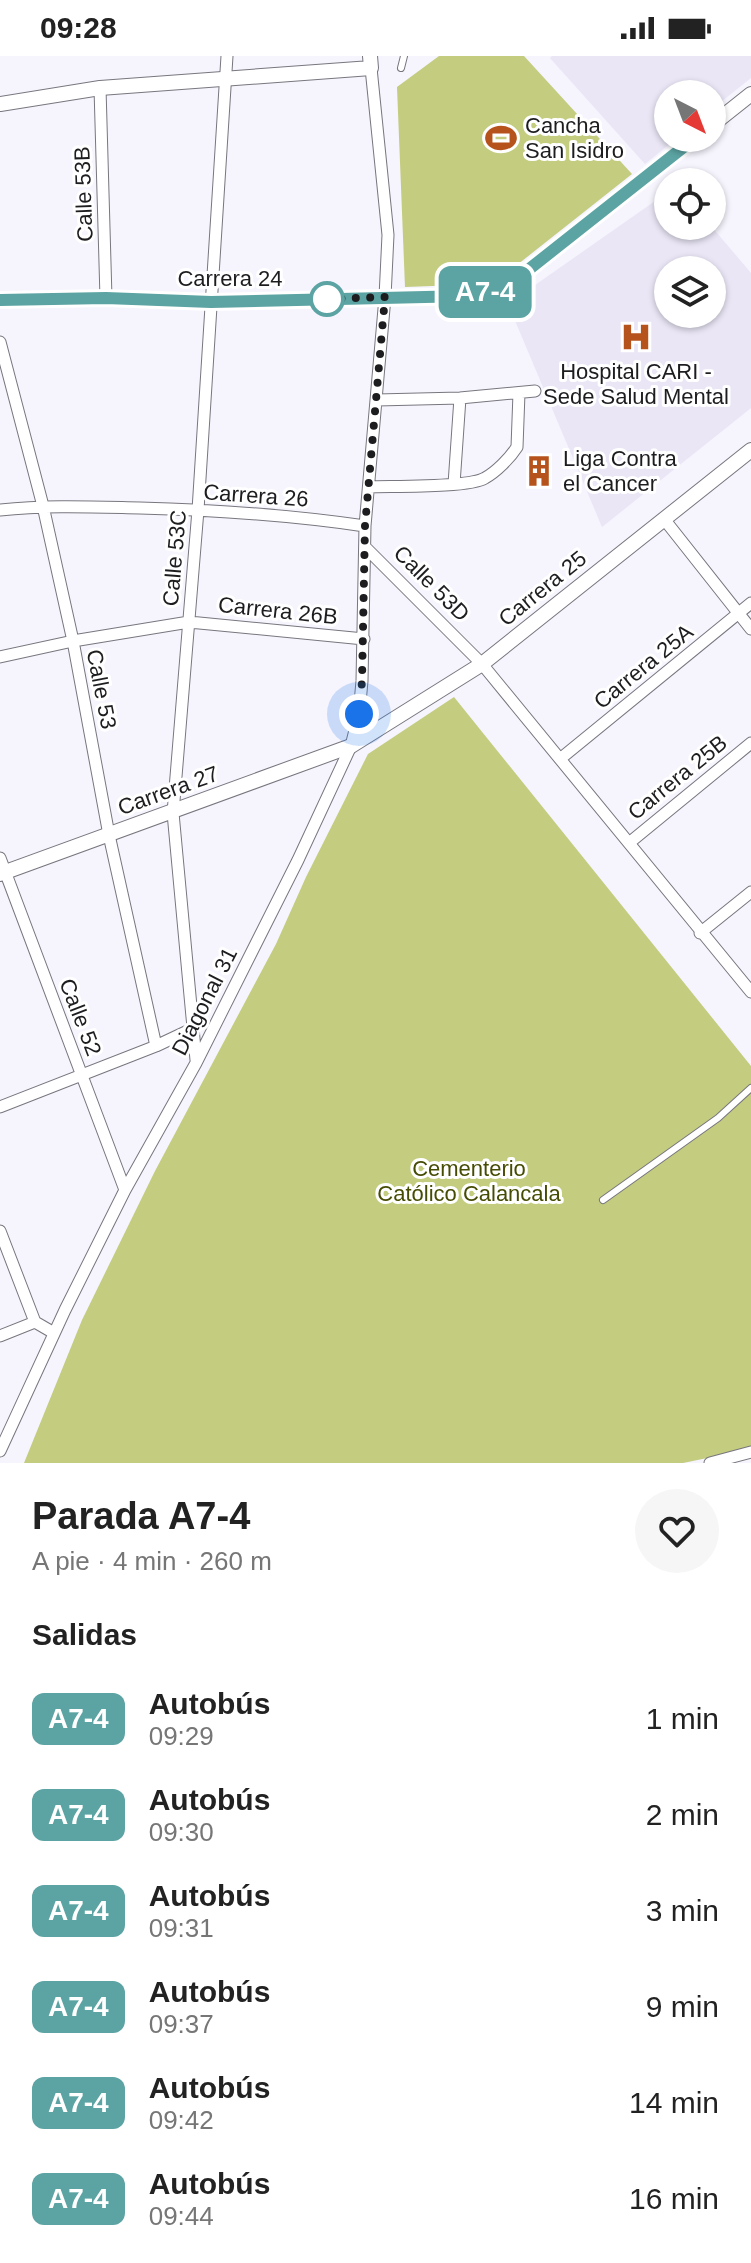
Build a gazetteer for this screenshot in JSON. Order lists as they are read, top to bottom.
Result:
{
  "streets": {
    "street": [
      "Calle 53B",
      "Carrera 24",
      "Carrera 26",
      "Calle 53C",
      "Calle 53D",
      "Carrera 25",
      "Carrera 26B",
      "Carrera 25A",
      "Calle 53",
      "Carrera 25B",
      "Carrera 27",
      "Diagonal 31",
      "Calle 52"
    ]
  },
  "crossings": [
    ["Calle 53B", "Carrera 24"],
    ["Carrera 24", "Calle 53C"],
    ["Carrera 24", "Calle 53D"],
    ["Carrera 26", "Calle 53C"],
    ["Carrera 26", "Calle 53D"],
    ["Carrera 26", "Calle 53"],
    ["Calle 53C", "Carrera 26B"],
    ["Calle 53C", "Carrera 27"],
    ["Calle 53C", "Diagonal 31"],
    ["Calle 53D", "Carrera 25"],
    ["Calle 53D", "Carrera 25A"],
    ["Calle 53D", "Carrera 25B"],
    ["Calle 53D", "Diagonal 31"],
    ["Carrera 25", "Carrera 27"],
    ["Carrera 25", "Diagonal 31"],
    ["Carrera 26B", "Calle 53"],
    ["Carrera 26B", "Diagonal 31"],
    ["Calle 53", "Carrera 27"],
    ["Carrera 27", "Diagonal 31"],
    ["Carrera 27", "Calle 52"],
    ["Diagonal 31", "Calle 52"]
  ],
  "parks": ["Cementerio Católico Calancala"],
  "places": {
    "sports": ["Cancha San Isidro"],
    "hospital": ["Hospital CARI - Sede Salud Mental"],
    "building": ["Liga Contra el Cancer"]
  },
  "lines": ["bus line A7-4"],
  "north": "bottom right",
  "page": {
    "status": "09:28",
    "on_map": "A7-4",
    "heading": [
      ["Parada A7-4", "A pie · 4 min · 260 m"],
      "Salidas"
    ],
    "list": [
      {
        "mark": "A7-4",
        "name": "Autobús",
        "note": "09:29",
        "value": "1 min"
      },
      {
        "mark": "A7-4",
        "name": "Autobús",
        "note": "09:30",
        "value": "2 min"
      },
      {
        "mark": "A7-4",
        "name": "Autobús",
        "note": "09:31",
        "value": "3 min"
      },
      {
        "mark": "A7-4",
        "name": "Autobús",
        "note": "09:37",
        "value": "9 min"
      },
      {
        "mark": "A7-4",
        "name": "Autobús",
        "note": "09:42",
        "value": "14 min"
      },
      {
        "mark": "A7-4",
        "name": "Autobús",
        "note": "09:44",
        "value": "16 min"
      }
    ]
  }
}
